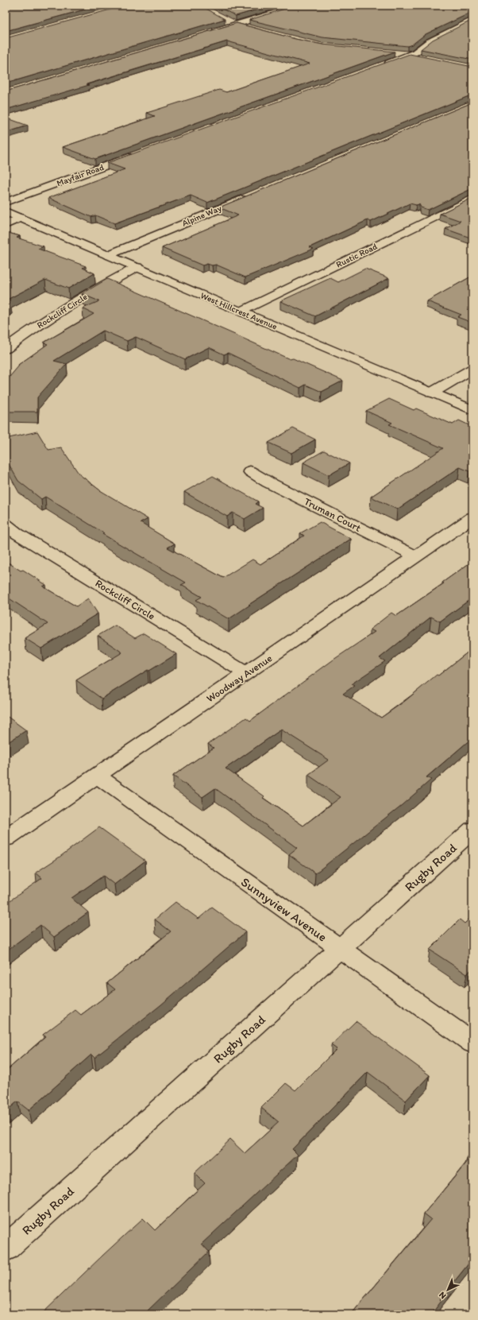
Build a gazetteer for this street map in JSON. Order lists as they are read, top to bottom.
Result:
{
  "streets": {
    "street": [
      "Mayfair Road",
      "Alpine Way",
      "Rustic Road",
      "Rockcliff Circle",
      "West Hillcrest Avenue",
      "Truman Court",
      "Woodway Avenue",
      "Rugby Road",
      "Sunnyview Avenue"
    ]
  },
  "crossings": [
    ["Alpine Way", "West Hillcrest Avenue"],
    ["Rustic Road", "West Hillcrest Avenue"],
    ["Rockcliff Circle", "West Hillcrest Avenue"],
    ["Rockcliff Circle", "Woodway Avenue"],
    ["Truman Court", "Woodway Avenue"],
    ["Woodway Avenue", "Sunnyview Avenue"],
    ["Rugby Road", "Sunnyview Avenue"]
  ],
  "north": "bottom left"
}
